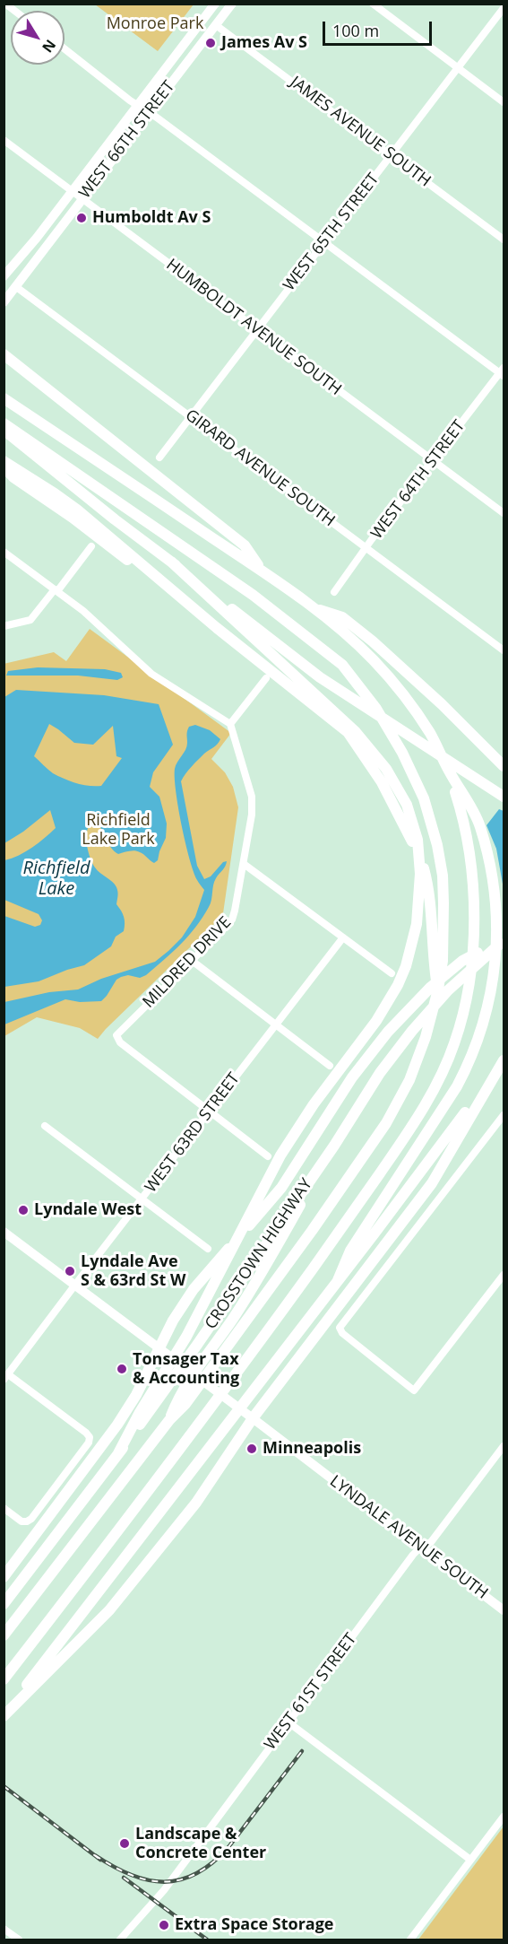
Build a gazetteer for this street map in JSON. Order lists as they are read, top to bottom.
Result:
{
  "streets": {
    "highway": ["CROSSTOWN HIGHWAY"],
    "main road": ["WEST 66TH STREET", "LYNDALE AVENUE SOUTH"],
    "street": [
      "JAMES AVENUE SOUTH",
      "WEST 65TH STREET",
      "HUMBOLDT AVENUE SOUTH",
      "GIRARD AVENUE SOUTH",
      "WEST 64TH STREET",
      "MILDRED DRIVE",
      "WEST 63RD STREET",
      "WEST 61ST STREET"
    ]
  },
  "crossings": [
    ["JAMES AVENUE SOUTH", "WEST 66TH STREET"],
    ["JAMES AVENUE SOUTH", "WEST 65TH STREET"],
    ["WEST 66TH STREET", "HUMBOLDT AVENUE SOUTH"],
    ["WEST 66TH STREET", "GIRARD AVENUE SOUTH"],
    ["WEST 65TH STREET", "HUMBOLDT AVENUE SOUTH"],
    ["WEST 65TH STREET", "GIRARD AVENUE SOUTH"],
    ["HUMBOLDT AVENUE SOUTH", "WEST 64TH STREET"],
    ["GIRARD AVENUE SOUTH", "WEST 64TH STREET"],
    ["MILDRED DRIVE", "WEST 63RD STREET"],
    ["WEST 63RD STREET", "LYNDALE AVENUE SOUTH"],
    ["LYNDALE AVENUE SOUTH", "WEST 61ST STREET"]
  ],
  "water": ["Richfield Lake"],
  "parks": ["Monroe Park", "Richfield Lake Park"],
  "places": [
    "James Av S",
    "Humboldt Av S",
    "Lyndale West",
    "Lyndale Ave S & 63rd St W",
    "Tonsager Tax & Accounting",
    "Minneapolis",
    "Landscape & Concrete Center",
    "Extra Space Storage"
  ],
  "scale_bar": "100 m",
  "north": "bottom right"
}
